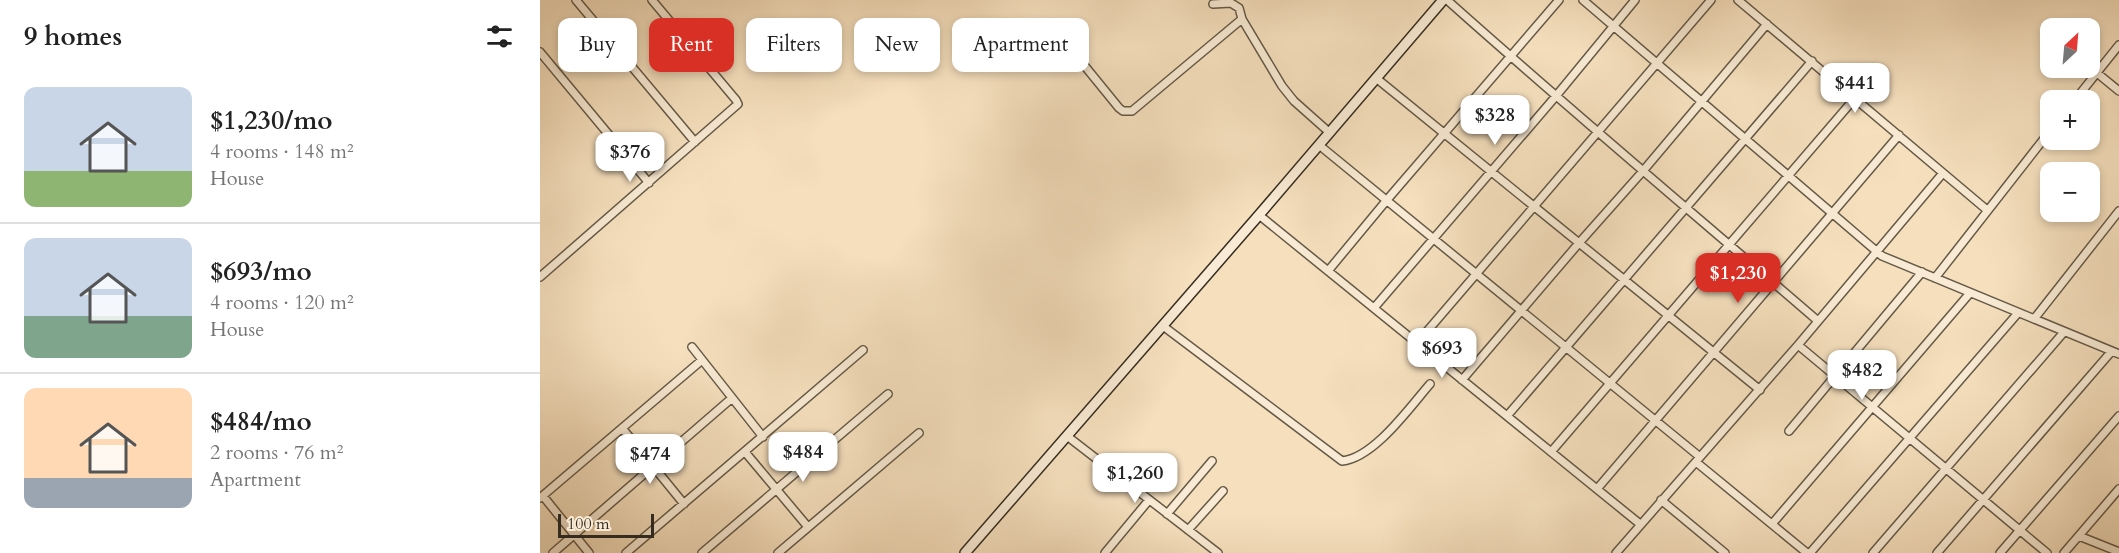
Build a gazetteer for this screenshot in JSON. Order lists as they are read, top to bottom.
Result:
{
  "scale_bar": "100 m",
  "north": "top right",
  "page": {
    "heading": "9 homes",
    "map_buttons": ["+", "−"],
    "chip": [
      "Buy",
      "Rent",
      "Filters",
      "New",
      "Apartment"
    ],
    "price": [
      "$441",
      "$328",
      "$376",
      "$1,230",
      "$693",
      "$482",
      "$484",
      "$474",
      "$1,260"
    ],
    "list": [
      {
        "name": "$1,230/mo",
        "note": "4 rooms · 148 m² · House"
      },
      {
        "name": "$693/mo",
        "note": "4 rooms · 120 m² · House"
      },
      {
        "name": "$484/mo",
        "note": "2 rooms · 76 m² · Apartment"
      }
    ],
    "scale": "100 m"
  }
}
